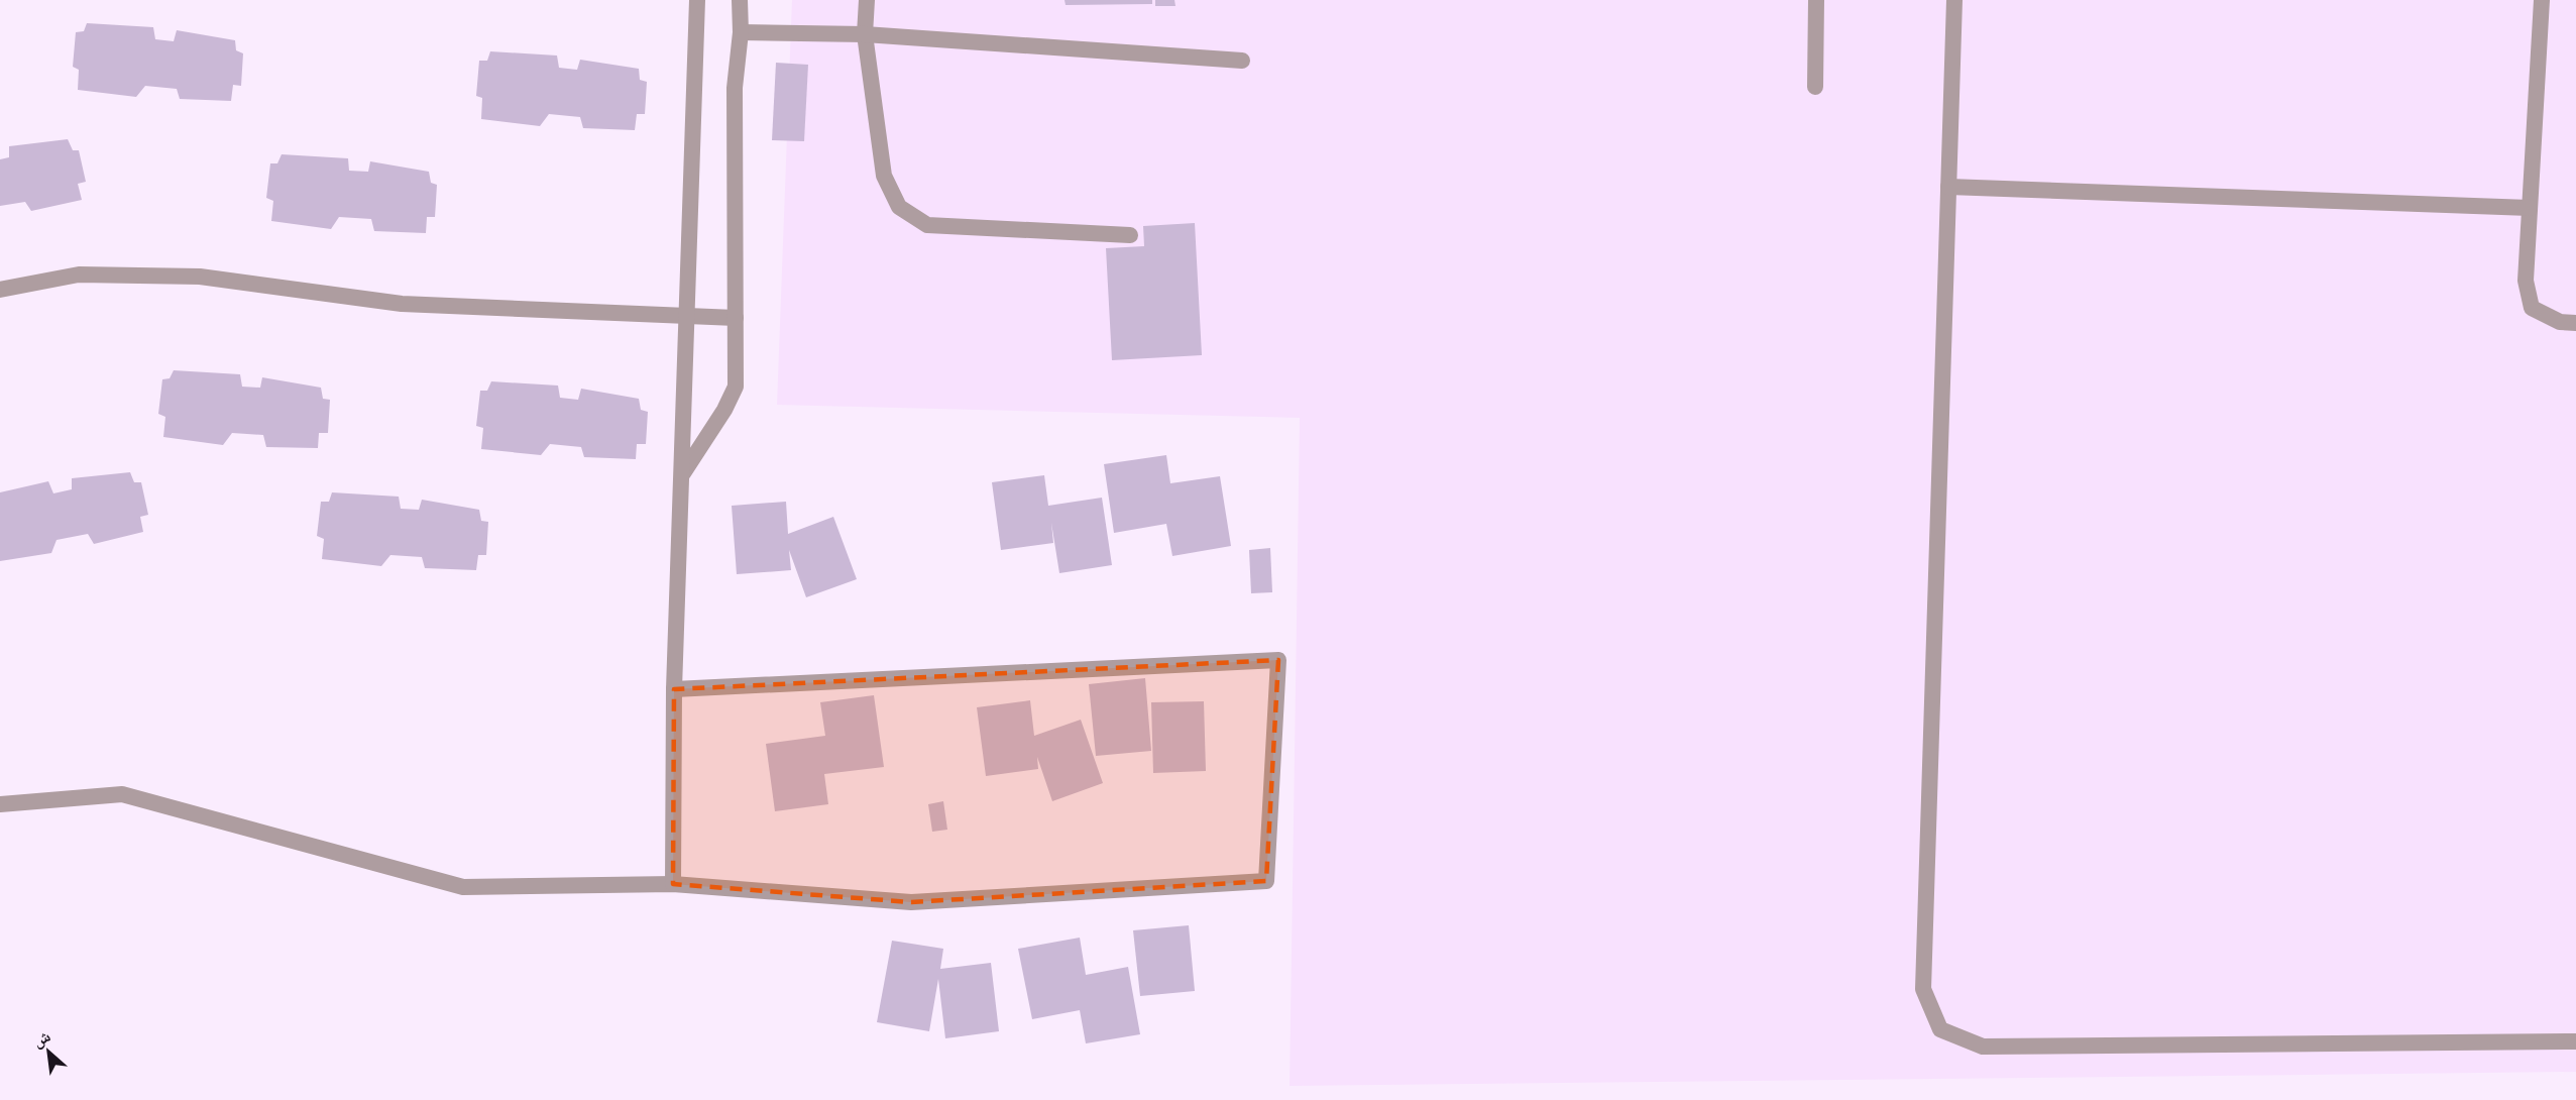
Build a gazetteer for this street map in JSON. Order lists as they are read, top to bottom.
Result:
{
  "north": "top left"
}
